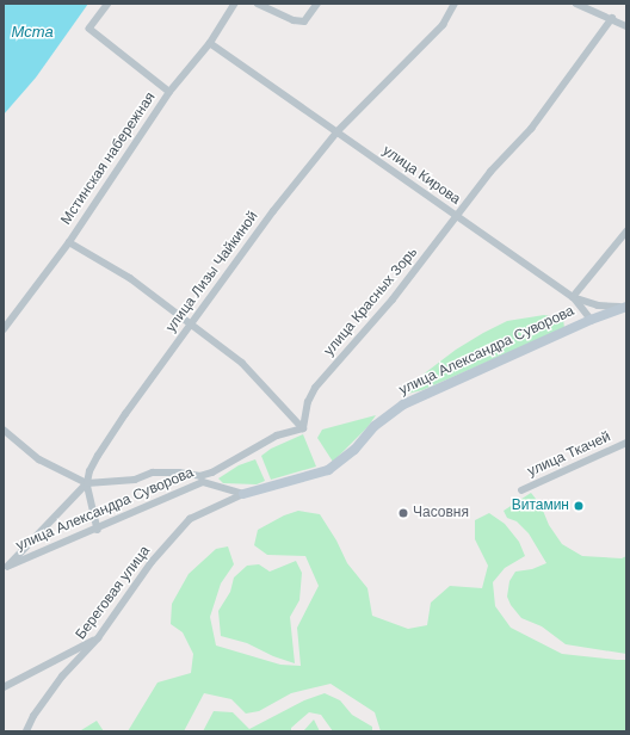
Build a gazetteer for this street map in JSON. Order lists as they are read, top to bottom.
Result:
{
  "streets": {
    "street": [
      "Мстинская набережная",
      "улица Кирова",
      "улица Лизы Чайкиной",
      "улица Красных Зорь",
      "улица Александра Суворова",
      "улица Ткачей",
      "Береговая улица"
    ]
  },
  "crossings": [
    ["Мстинская набережная", "улица Кирова"],
    ["улица Кирова", "улица Лизы Чайкиной"],
    ["улица Кирова", "улица Красных Зорь"],
    ["улица Кирова", "улица Александра Суворова"],
    ["улица Лизы Чайкиной", "улица Александра Суворова"],
    ["улица Александра Суворова", "Береговая улица"]
  ],
  "water": ["Мста"],
  "places": ["Витамин", "Часовня"]
}
